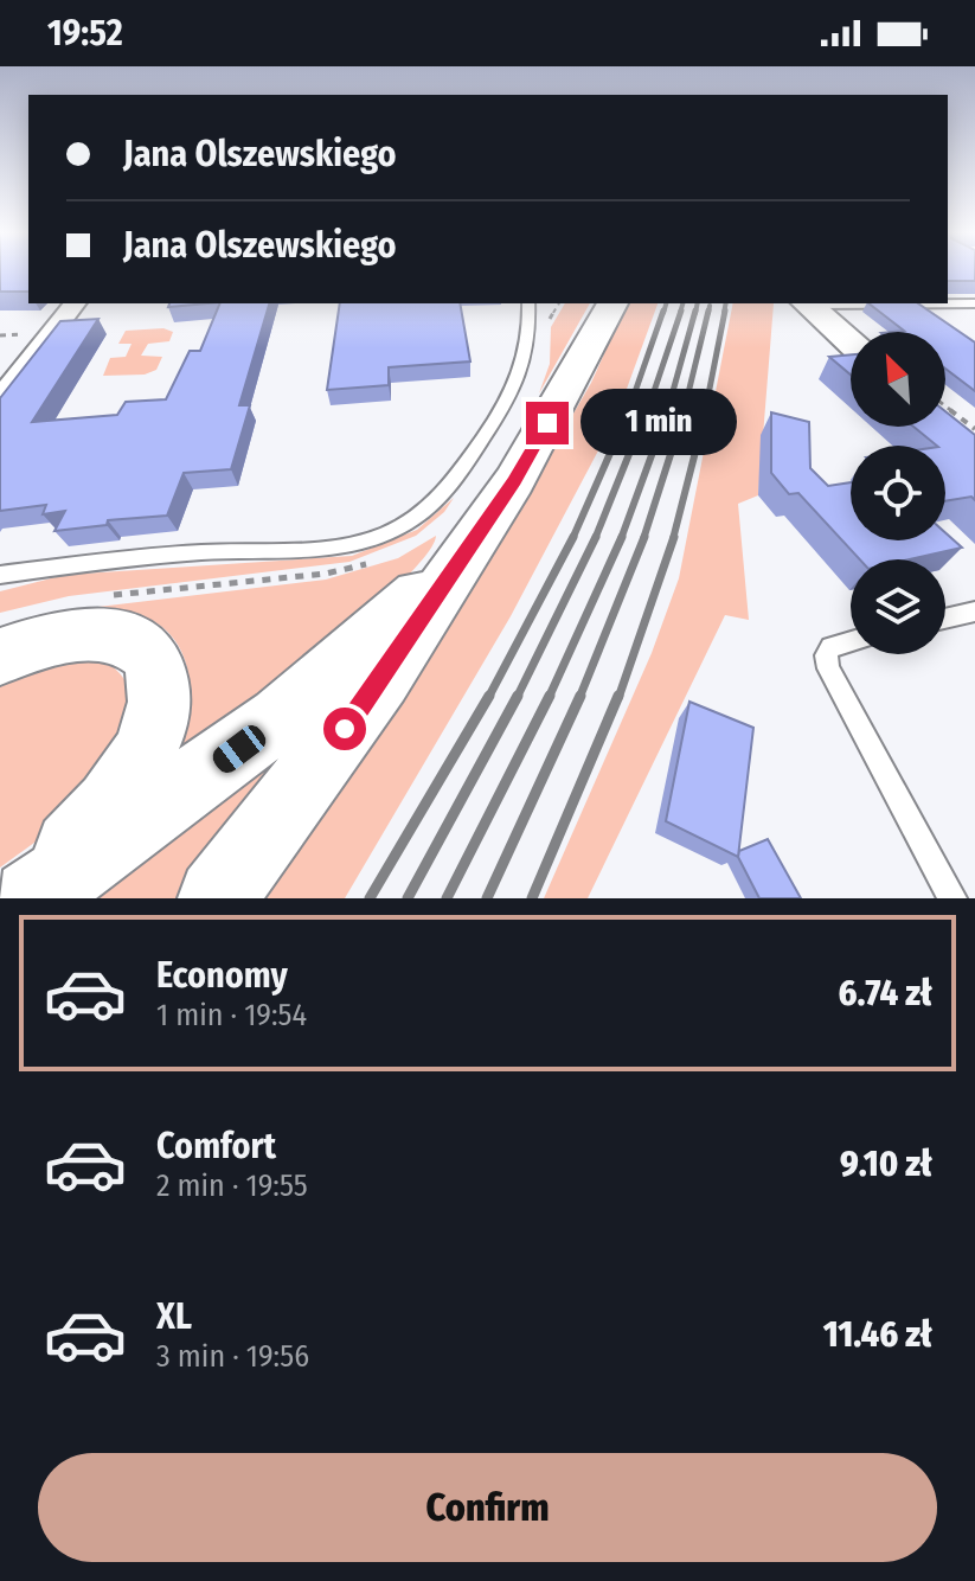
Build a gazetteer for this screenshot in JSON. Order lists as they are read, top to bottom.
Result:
{
  "north": "top left",
  "page": {
    "status": "19:52",
    "banner": ["Jana Olszewskiego", "Jana Olszewskiego"],
    "bubble": "1 min",
    "list": [
      {
        "name": "Economy",
        "note": "1 min · 19:54",
        "value": "6.74 zł"
      },
      {
        "name": "Comfort",
        "note": "2 min · 19:55",
        "value": "9.10 zł"
      },
      {
        "name": "XL",
        "note": "3 min · 19:56",
        "value": "11.46 zł"
      }
    ],
    "buttons": "Confirm"
  }
}
